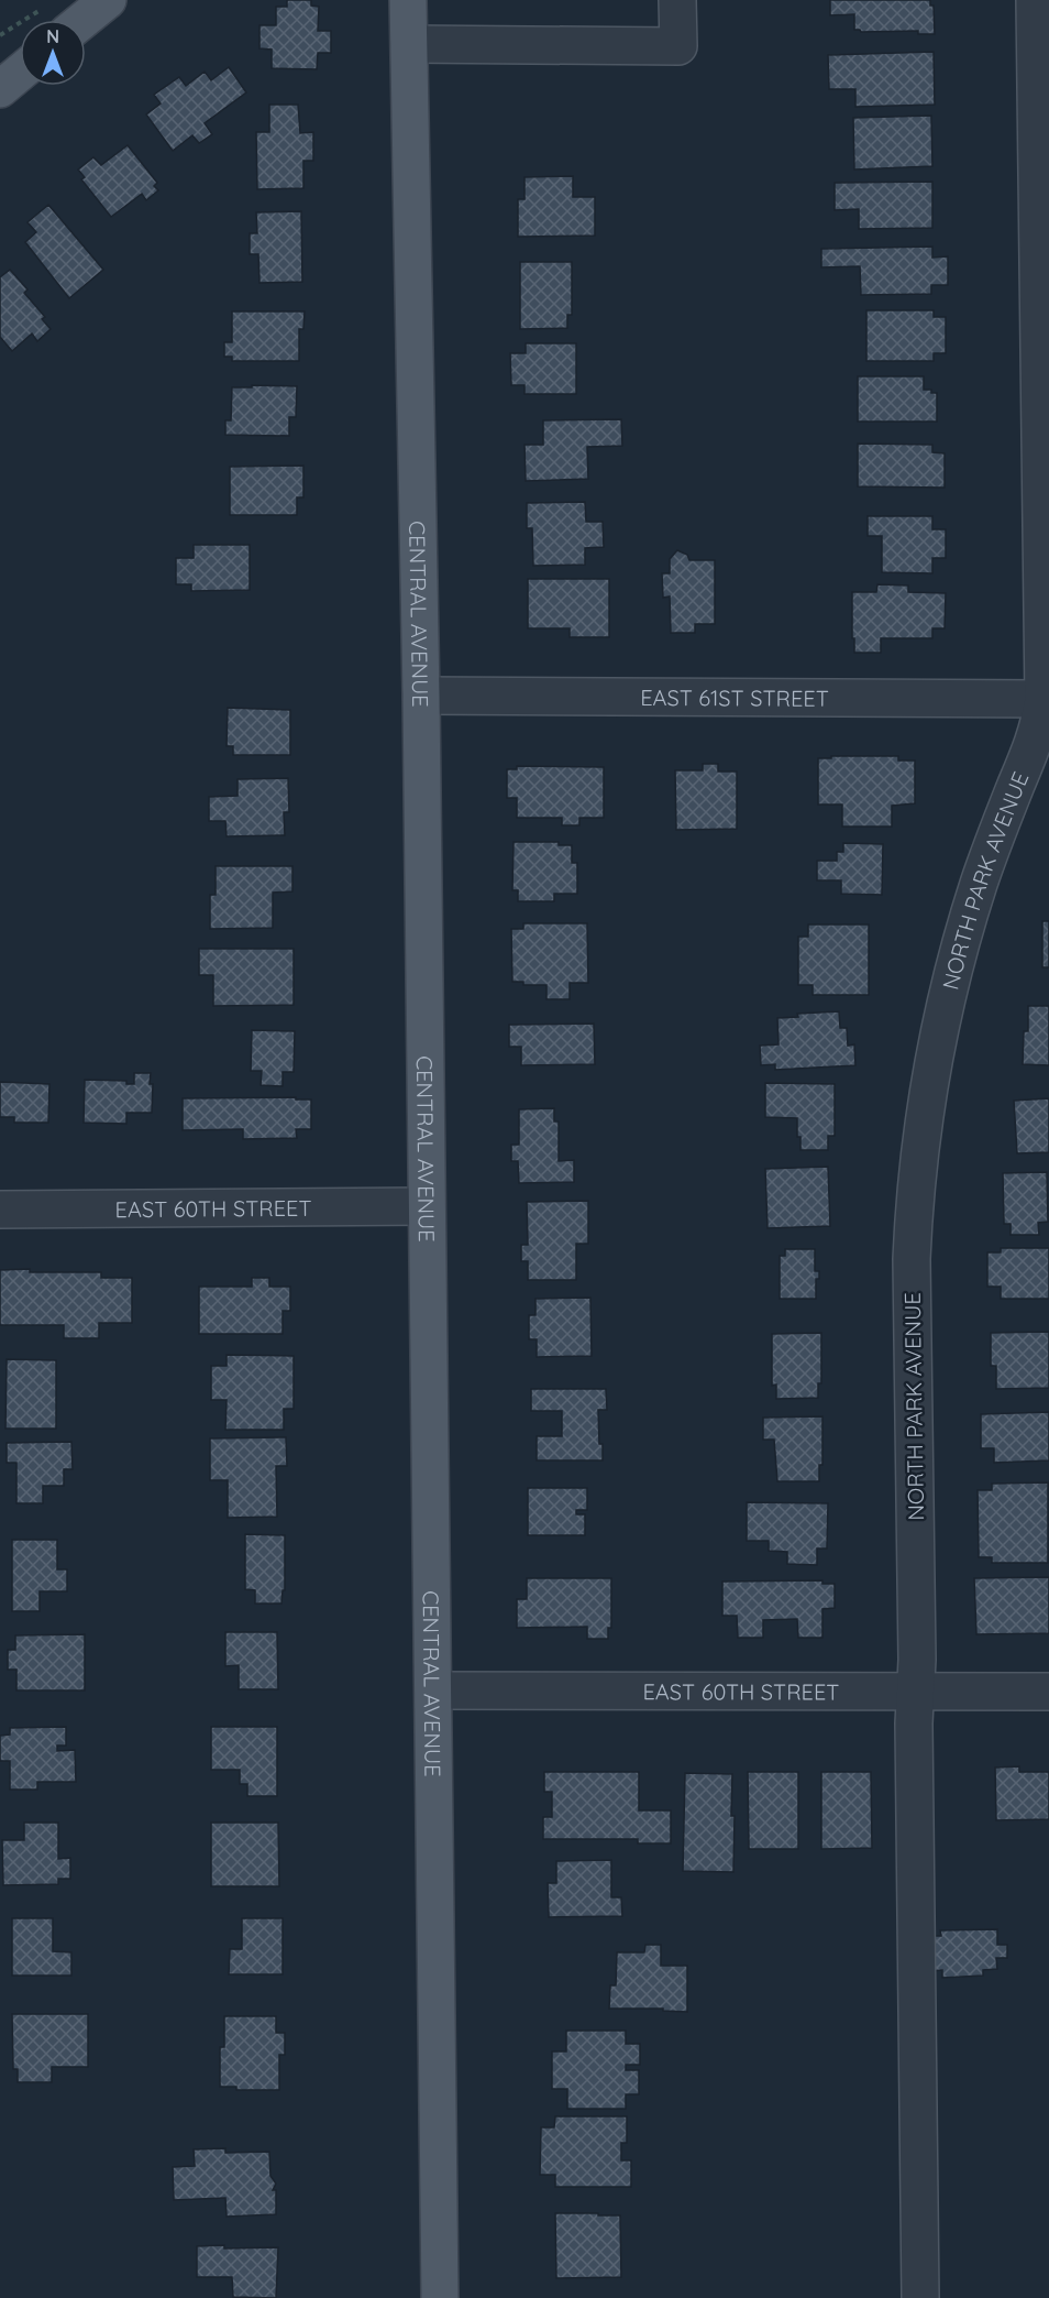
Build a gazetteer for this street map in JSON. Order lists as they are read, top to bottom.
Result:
{
  "streets": {
    "main road": ["CENTRAL AVENUE"],
    "street": ["EAST 61ST STREET", "NORTH PARK AVENUE", "EAST 60TH STREET"]
  },
  "crossings": [
    ["CENTRAL AVENUE", "EAST 61ST STREET"],
    ["CENTRAL AVENUE", "EAST 60TH STREET"],
    ["EAST 61ST STREET", "NORTH PARK AVENUE"],
    ["NORTH PARK AVENUE", "EAST 60TH STREET"]
  ],
  "north": "top"
}
